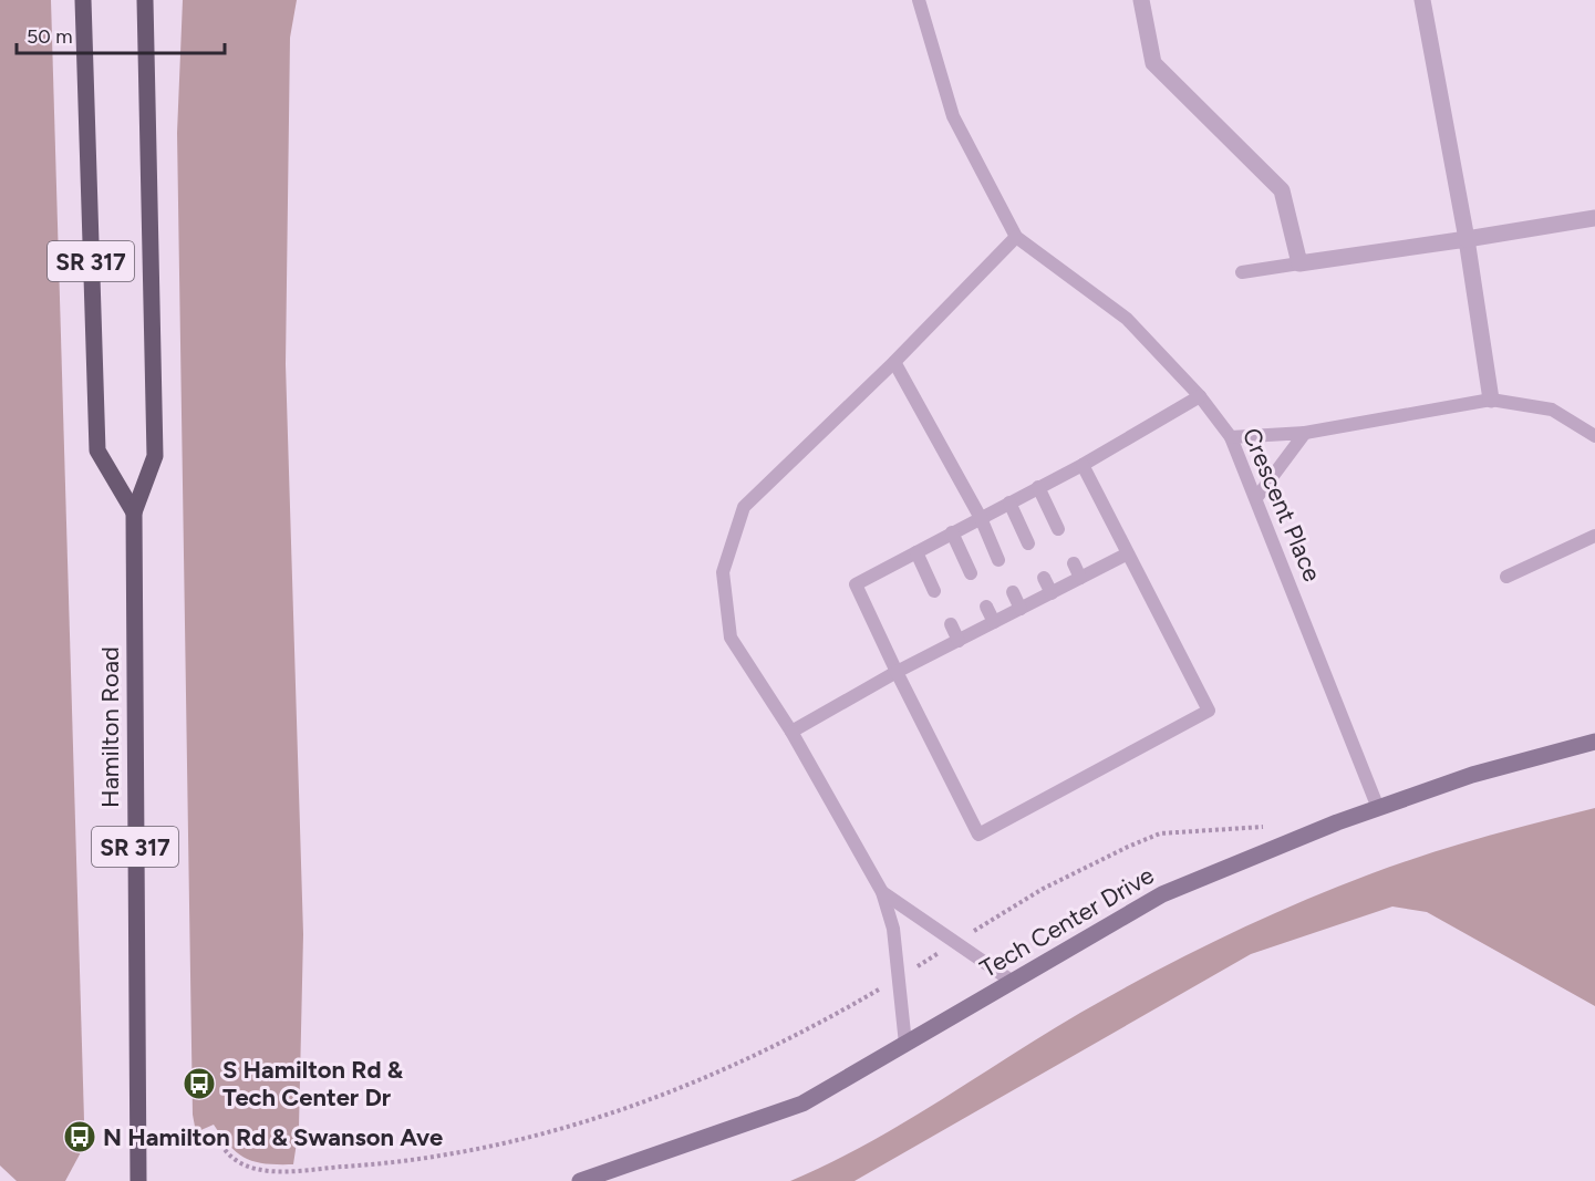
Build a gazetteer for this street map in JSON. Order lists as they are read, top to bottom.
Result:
{
  "streets": {
    "main road": ["SR 317", "Hamilton Road", "Tech Center Drive"],
    "lane": ["Crescent Place"]
  },
  "crossings": [
    ["SR 317", "Hamilton Road"],
    ["Crescent Place", "Tech Center Drive"]
  ],
  "places": {
    "bus stop": ["S Hamilton Rd & Tech Center Dr", "N Hamilton Rd & Swanson Ave"]
  },
  "scale_bar": "50 m"
}
